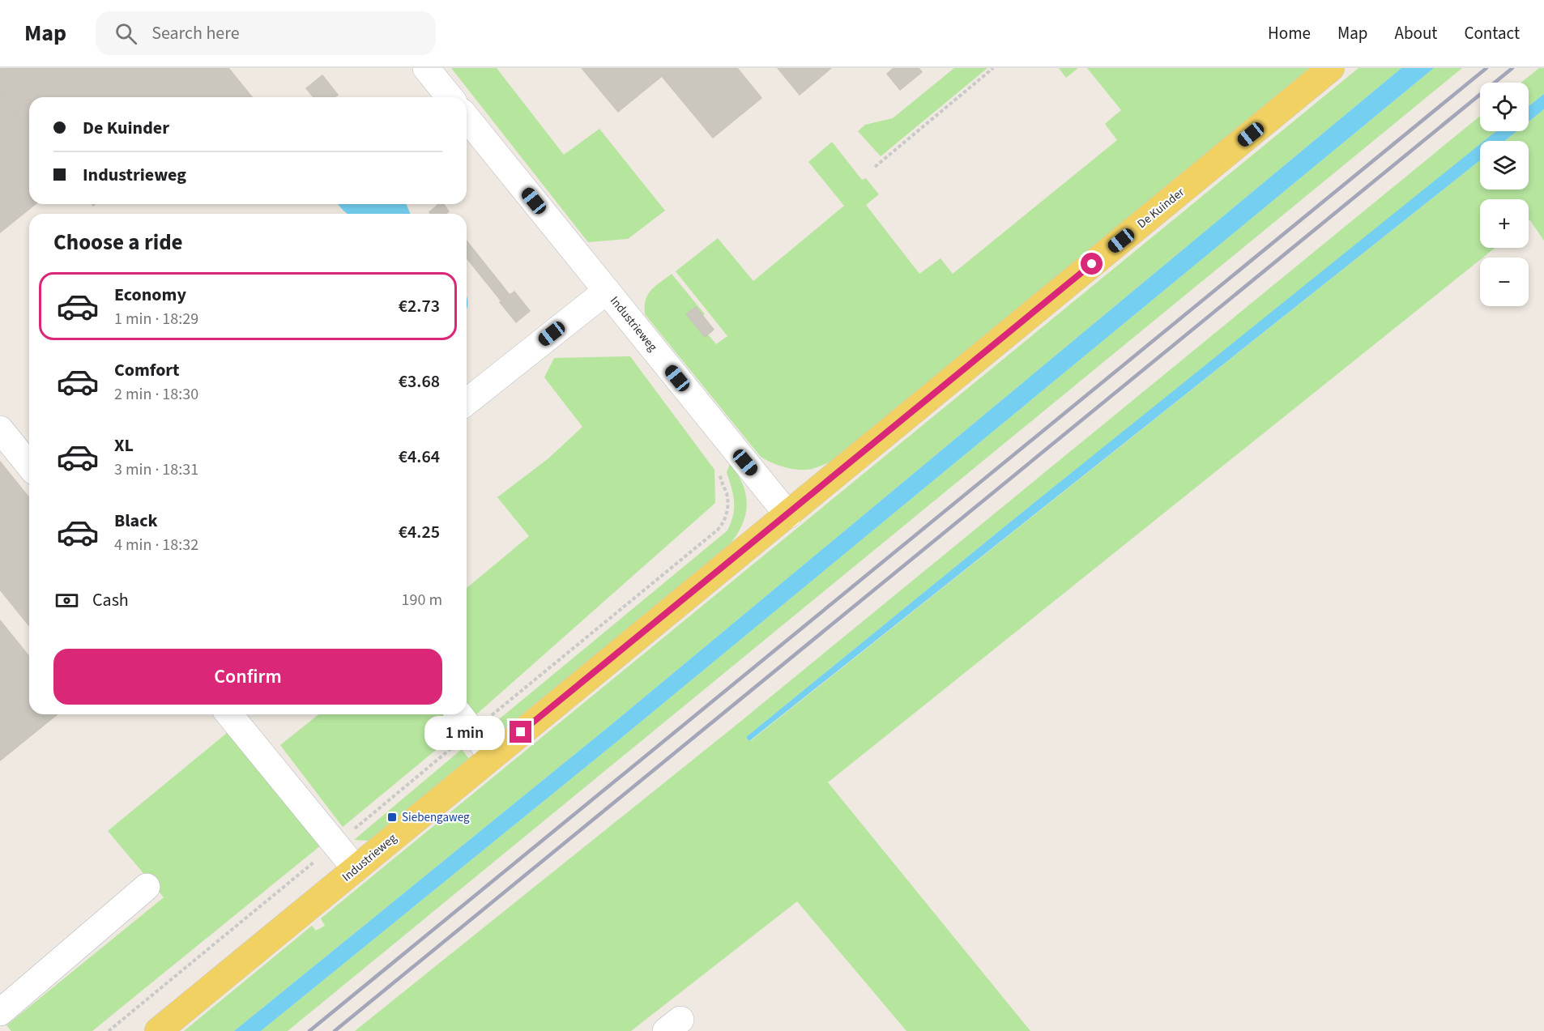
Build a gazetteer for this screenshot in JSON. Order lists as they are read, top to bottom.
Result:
{
  "streets": {
    "main road": ["De Kuinder", "Industrieweg"]
  },
  "crossings": [
    ["De Kuinder", "Industrieweg"]
  ],
  "places": {
    "transit": ["Siebengaweg"]
  },
  "page": {
    "header": "Map",
    "search": "Search here",
    "nav": [
      "Home",
      "Map",
      "About",
      "Contact"
    ],
    "map_buttons": ["+", "−"],
    "banner": ["De Kuinder", "Industrieweg"],
    "heading": "Choose a ride",
    "list": [
      {
        "name": "Economy",
        "note": "1 min · 18:29",
        "value": "€2.73"
      },
      {
        "name": "Comfort",
        "note": "2 min · 18:30",
        "value": "€3.68"
      },
      {
        "name": "XL",
        "note": "3 min · 18:31",
        "value": "€4.64"
      },
      {
        "name": "Black",
        "note": "4 min · 18:32",
        "value": "€4.25"
      }
    ],
    "pay": ["Cash", "190 m"],
    "buttons": "Confirm",
    "bubble": "1 min"
  }
}
